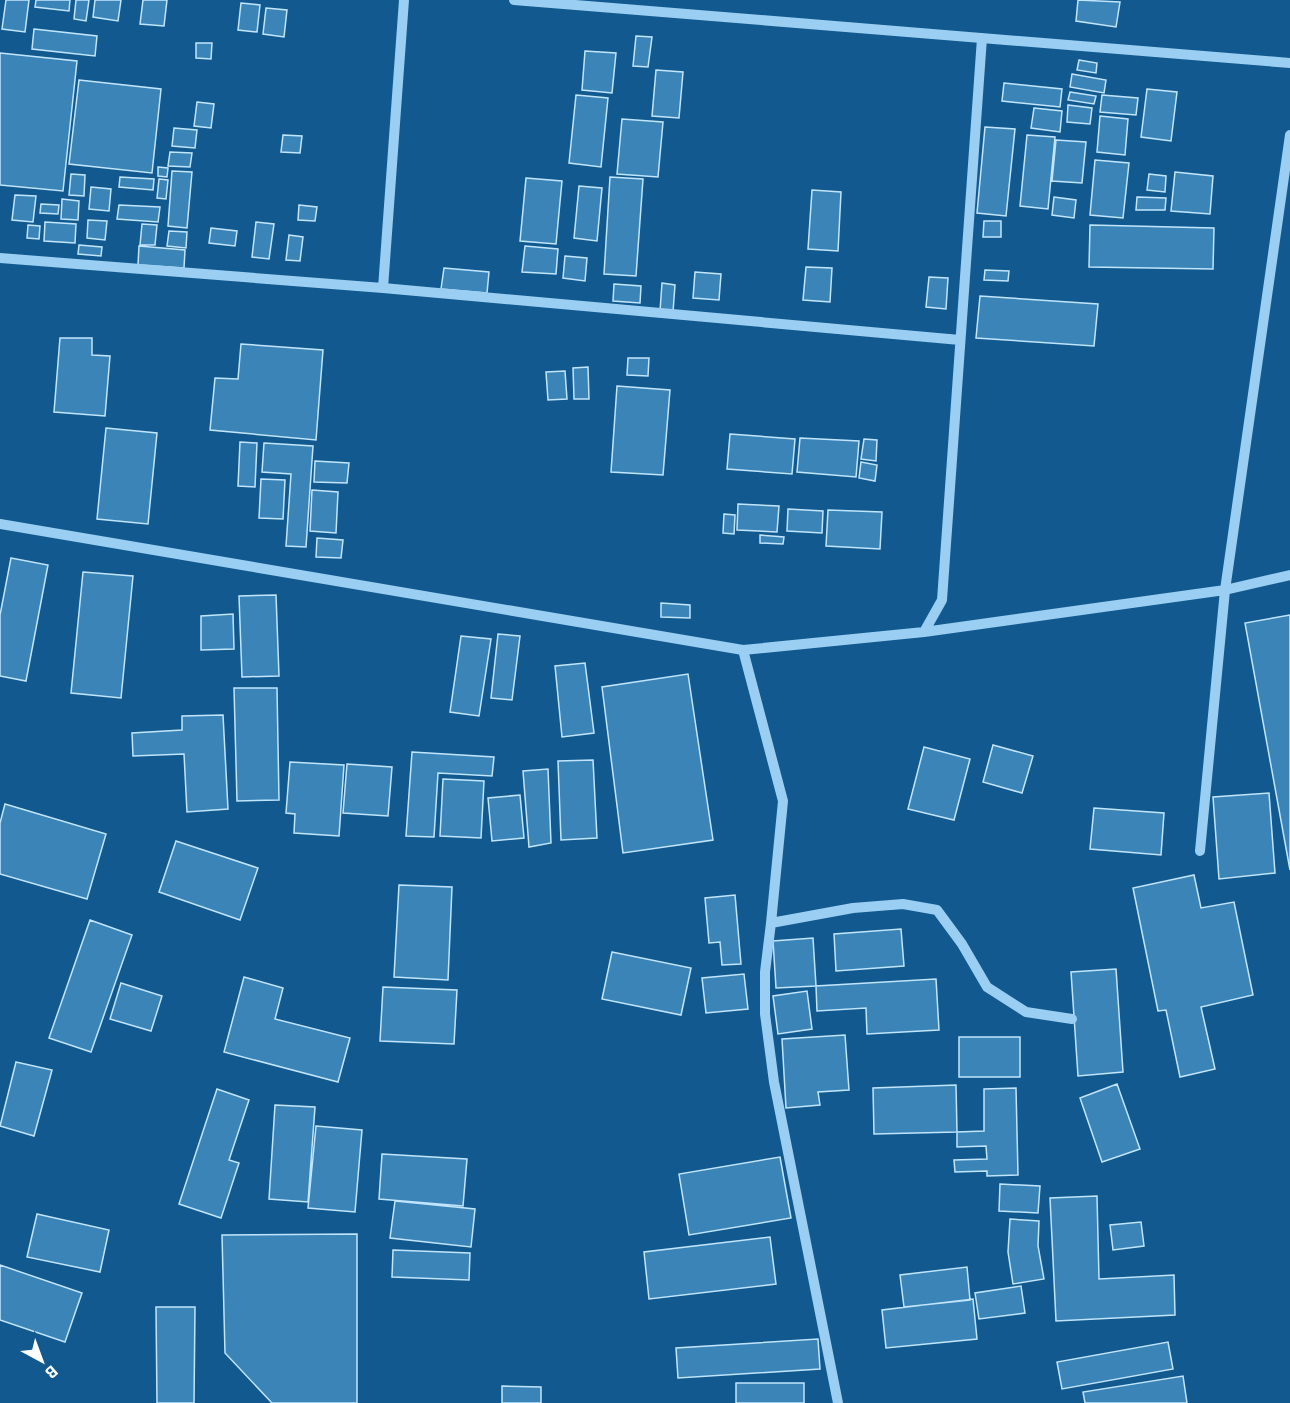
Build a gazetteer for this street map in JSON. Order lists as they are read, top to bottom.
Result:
{
  "north": "bottom right"
}
